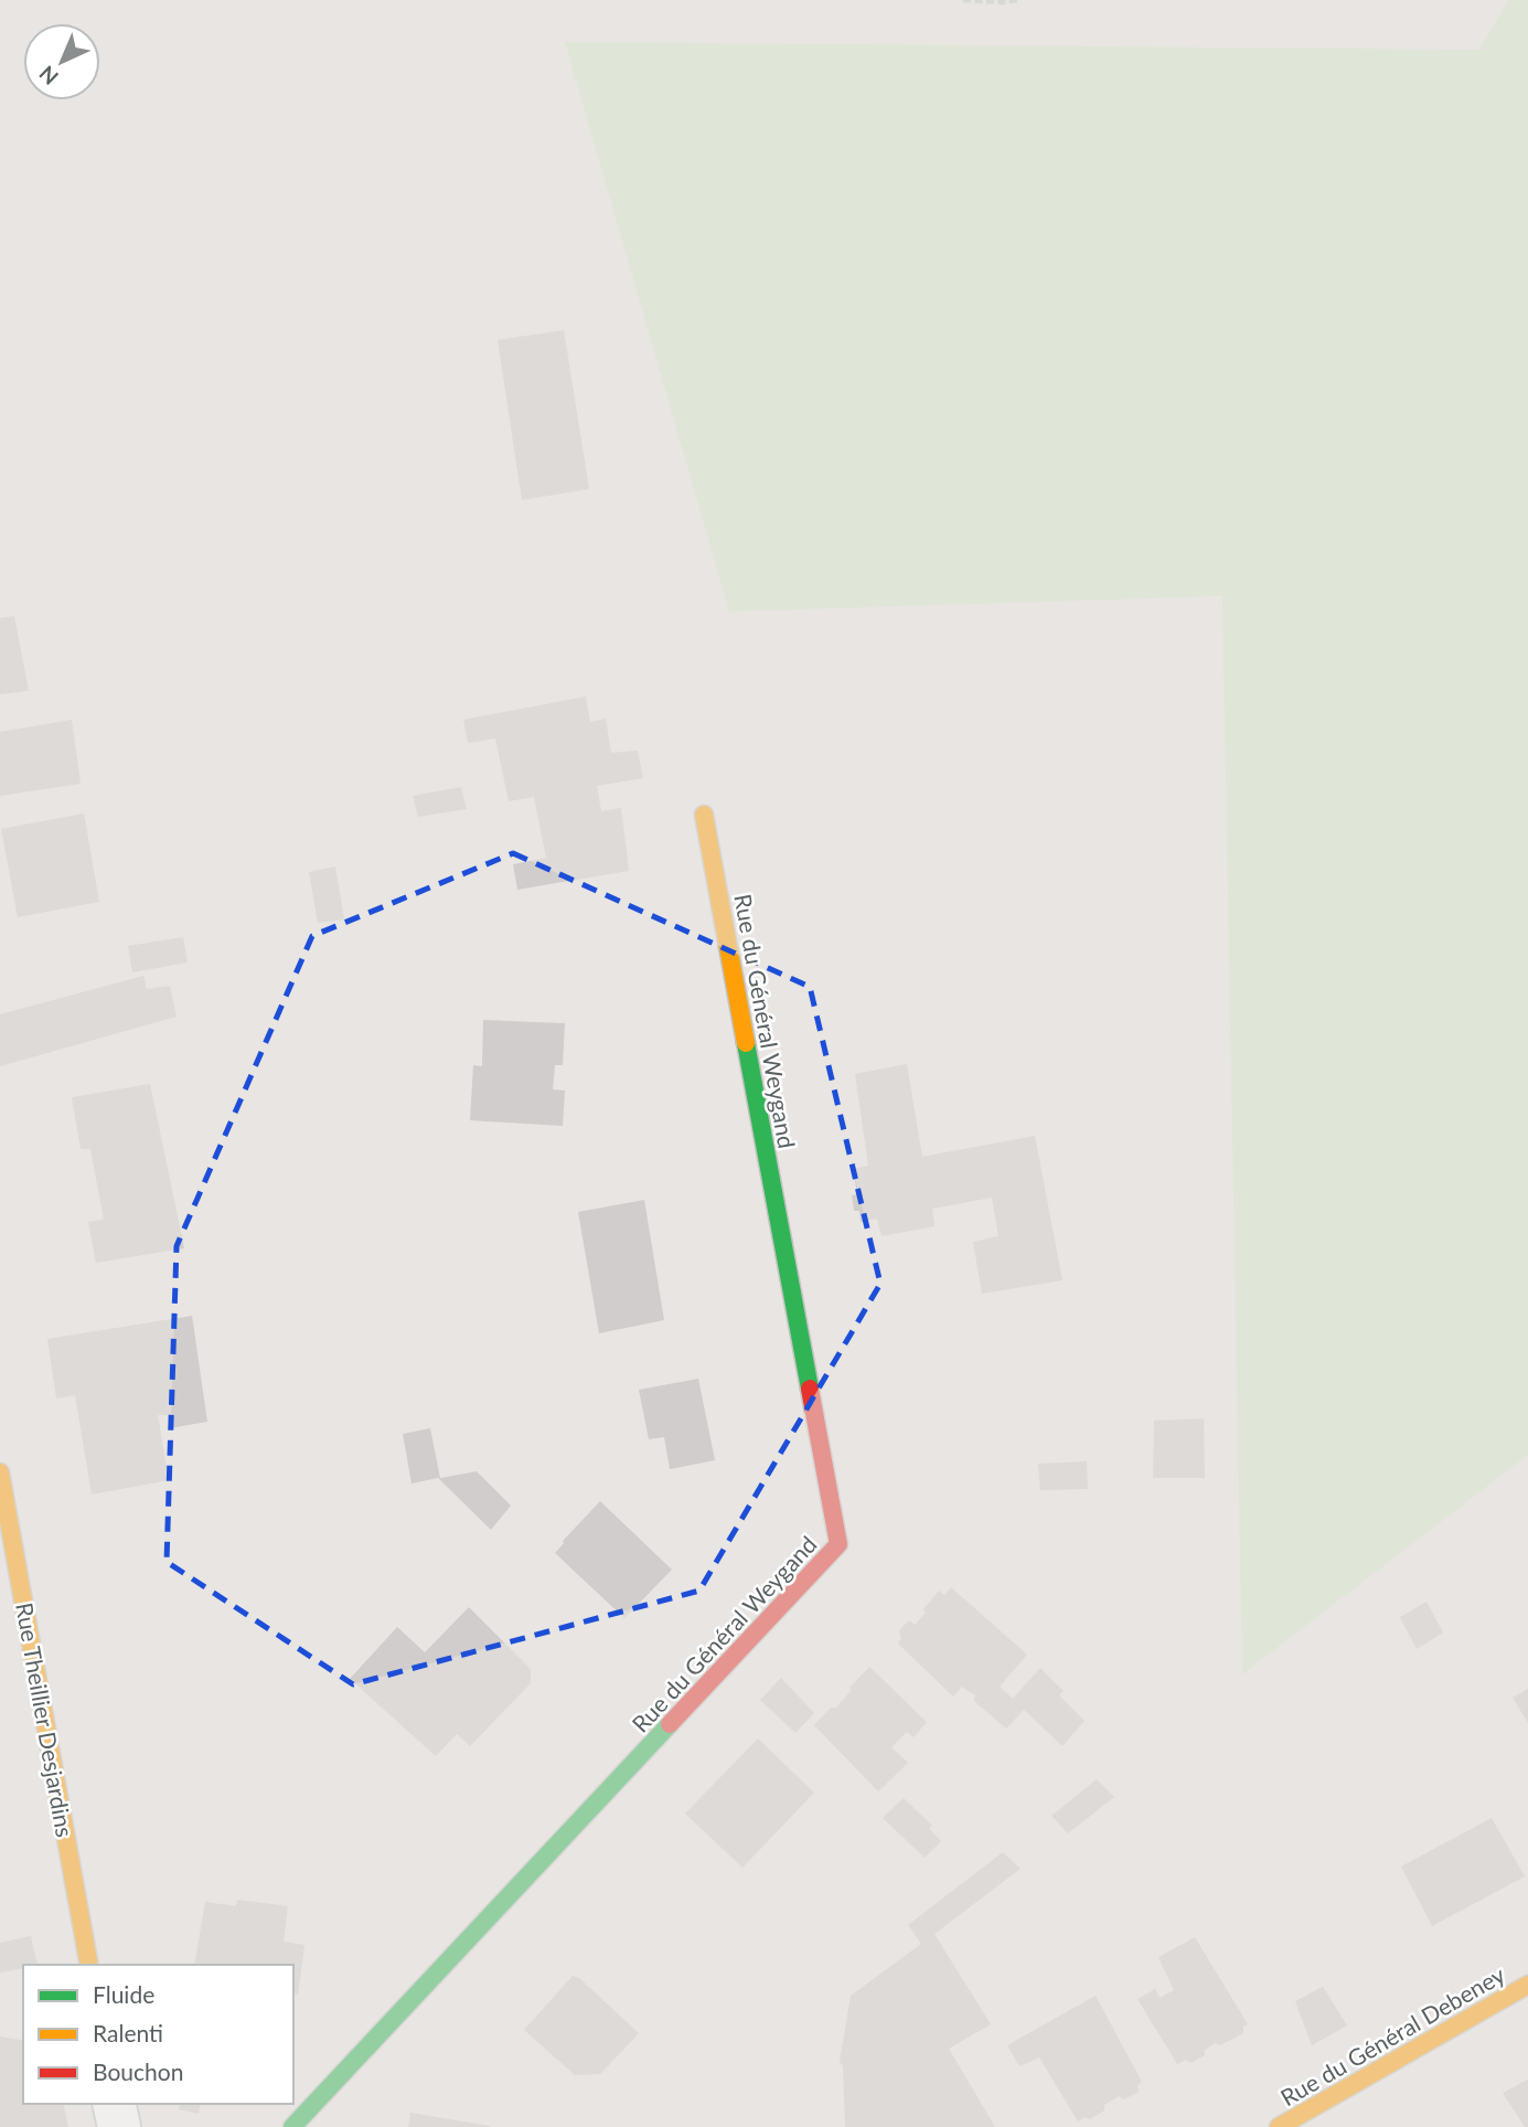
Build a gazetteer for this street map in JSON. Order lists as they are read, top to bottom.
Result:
{
  "streets": {
    "street": ["Rue du Général Weygand", "Rue Theillier Desjardins", "Rue du Général Debeney"]
  },
  "legend": ["Fluide", "Ralenti", "Bouchon"],
  "north": "bottom left"
}
